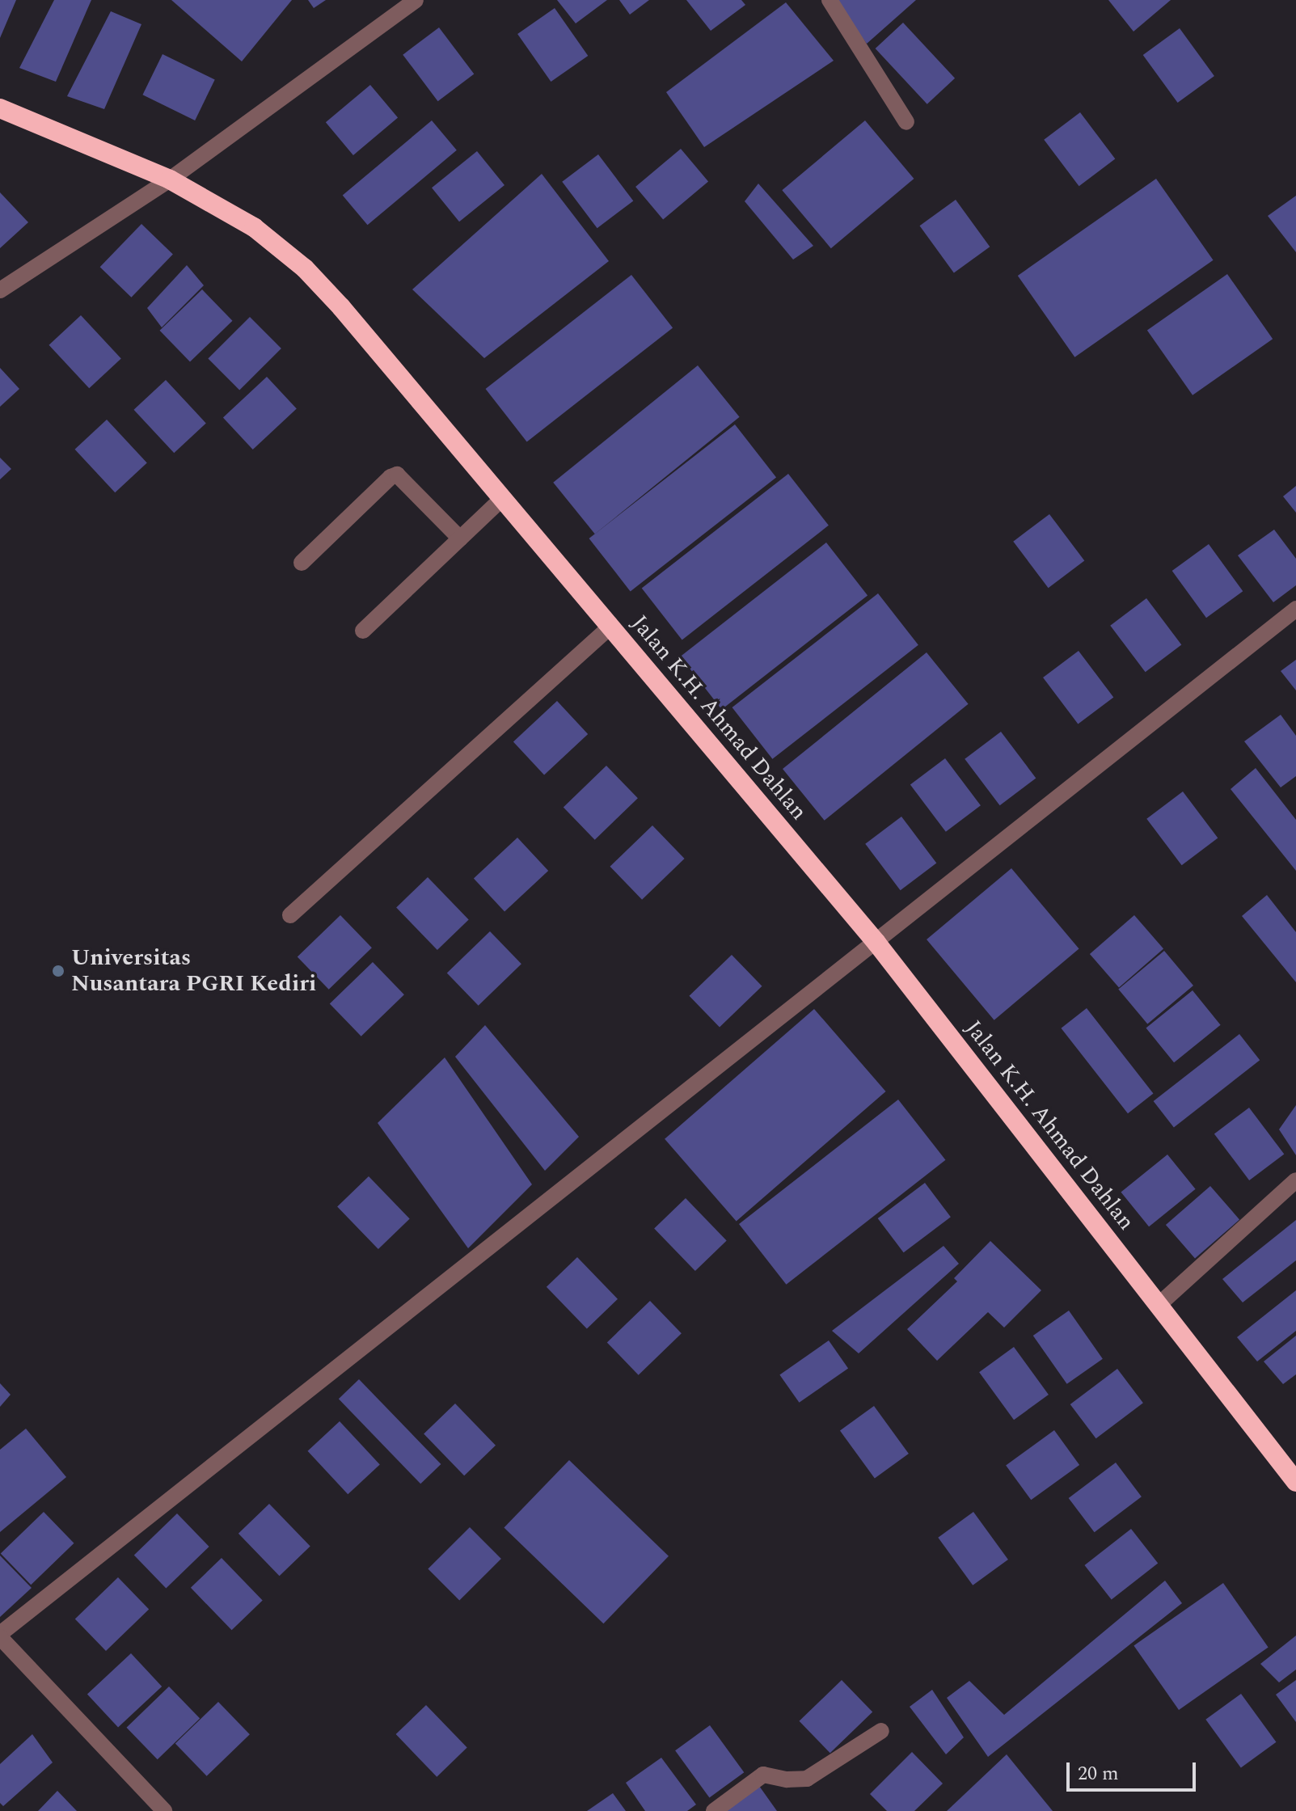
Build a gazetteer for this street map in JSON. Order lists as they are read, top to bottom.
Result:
{
  "streets": {
    "highway": ["Jalan K.H. Ahmad Dahlan"]
  },
  "places": ["Universitas Nusantara PGRI Kediri"],
  "scale_bar": "20 m"
}
